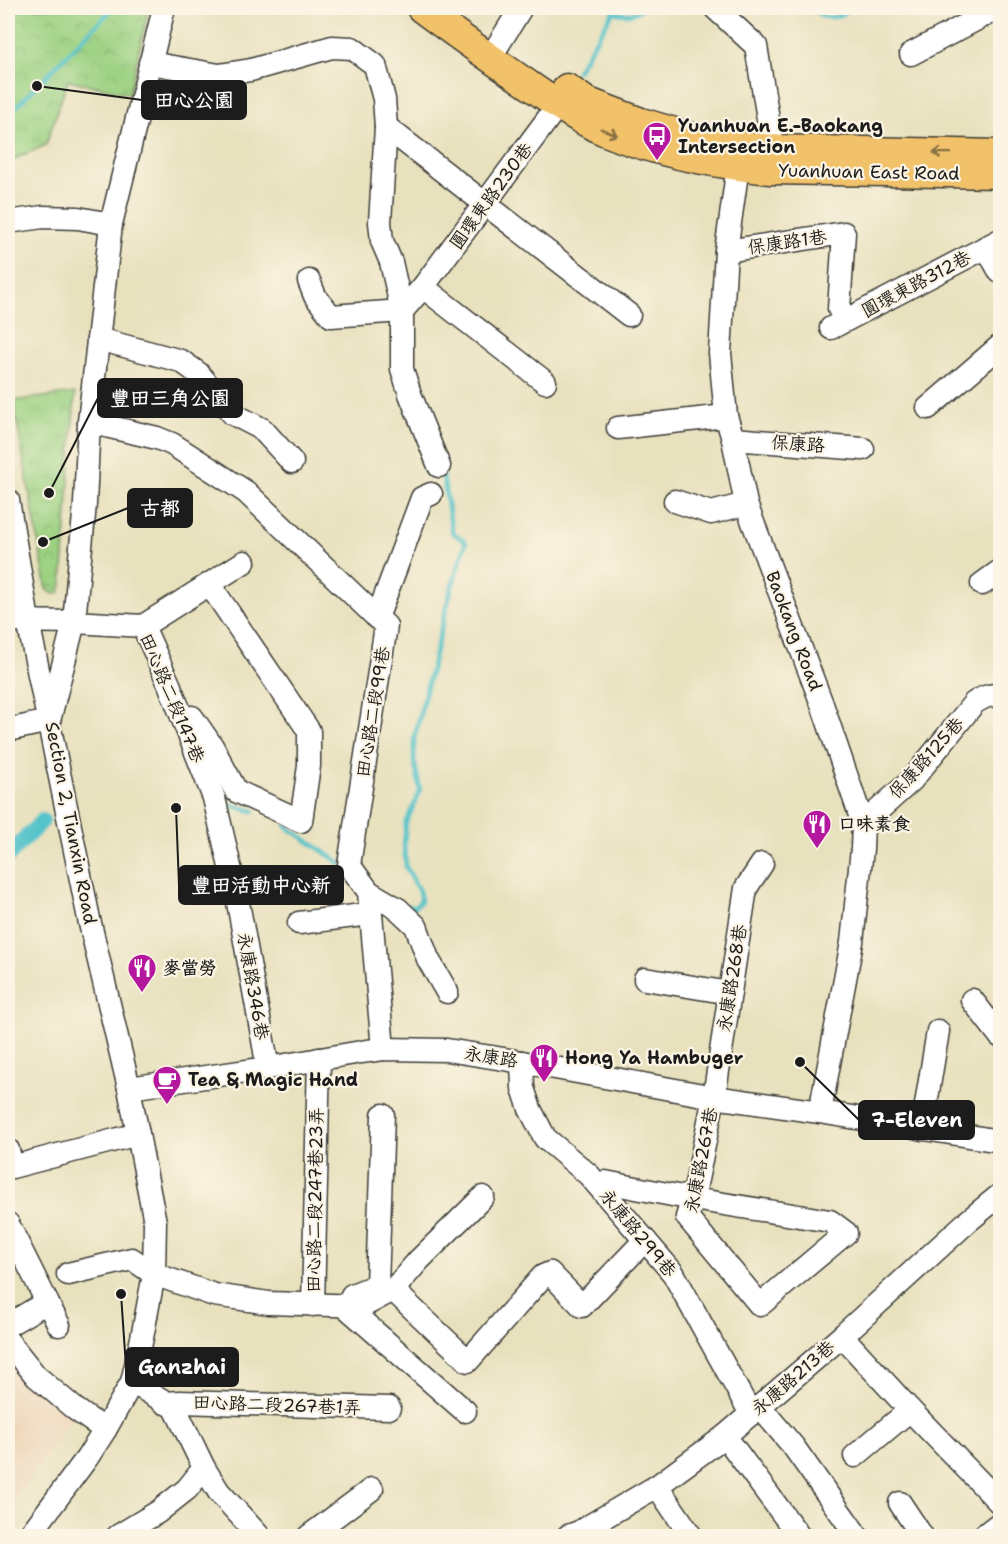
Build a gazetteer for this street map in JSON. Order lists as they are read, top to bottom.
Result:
{
  "streets": {
    "main road": ["Yuanhuan East Road"],
    "street": [
      "圓環東路230巷",
      "保康路1巷",
      "圓環東路312巷",
      "保康路",
      "Baokang Road",
      "田心路二段147巷",
      "田心路二段99巷",
      "保康路125巷",
      "Section 2, Tianxin Road",
      "永康路268巷",
      "永康路346巷",
      "永康路",
      "永康路267巷",
      "田心路二段247巷23弄",
      "永康路299巷",
      "永康路213巷",
      "田心路二段267巷1弄"
    ]
  },
  "crossings": [
    ["Yuanhuan East Road", "圓環東路230巷"],
    ["Yuanhuan East Road", "Baokang Road"],
    ["保康路1巷", "圓環東路312巷"],
    ["保康路1巷", "Baokang Road"],
    ["保康路", "Baokang Road"],
    ["Baokang Road", "保康路125巷"],
    ["Baokang Road", "永康路"],
    ["田心路二段147巷", "Section 2, Tianxin Road"],
    ["田心路二段147巷", "永康路346巷"],
    ["Section 2, Tianxin Road", "永康路"],
    ["永康路268巷", "永康路"],
    ["永康路268巷", "永康路267巷"],
    ["永康路346巷", "永康路"],
    ["永康路", "永康路267巷"],
    ["永康路", "田心路二段247巷23弄"],
    ["永康路", "永康路299巷"],
    ["永康路299巷", "永康路213巷"]
  ],
  "places": {
    "other": [
      "田心公園",
      "豐田三角公園",
      "古都",
      "豐田活動中心新",
      "7-Eleven",
      "Ganzhai"
    ],
    "bus stop": ["Yuanhuan E.-Baokang Intersection"],
    "restaurant": ["口味素食", "麥當勞", "Hong Ya Hambuger"],
    "cafe": ["Tea & Magic Hand"]
  }
}
